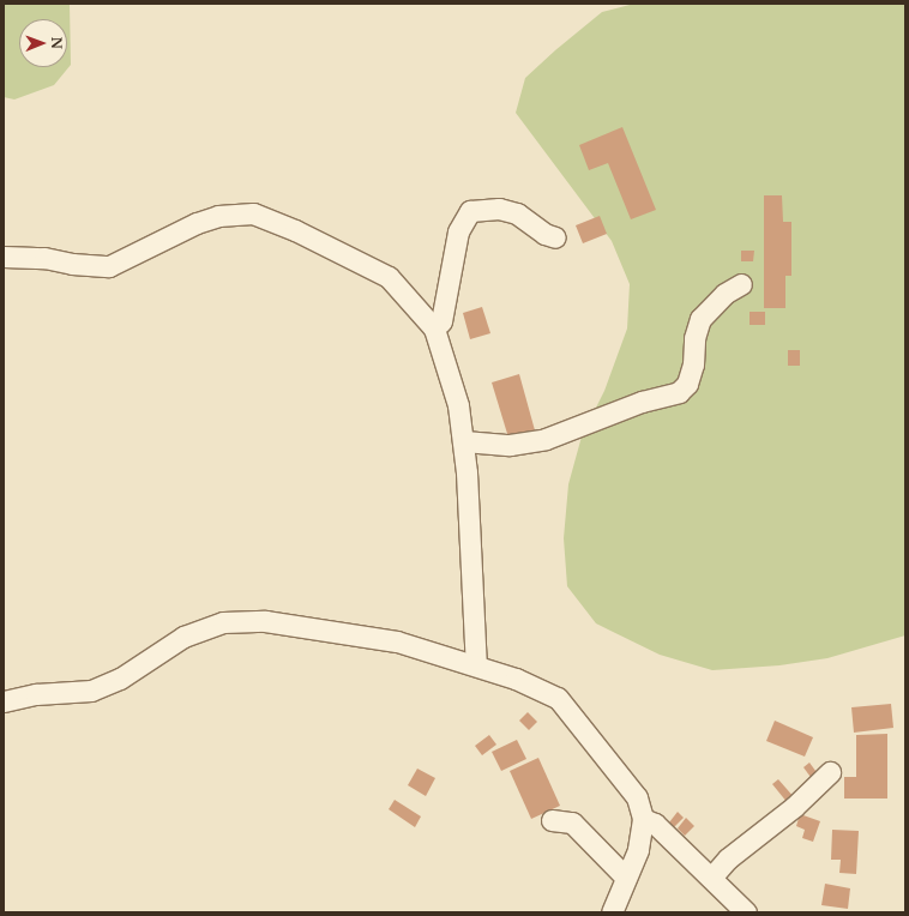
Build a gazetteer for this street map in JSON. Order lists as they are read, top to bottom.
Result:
{
  "north": "right"
}
